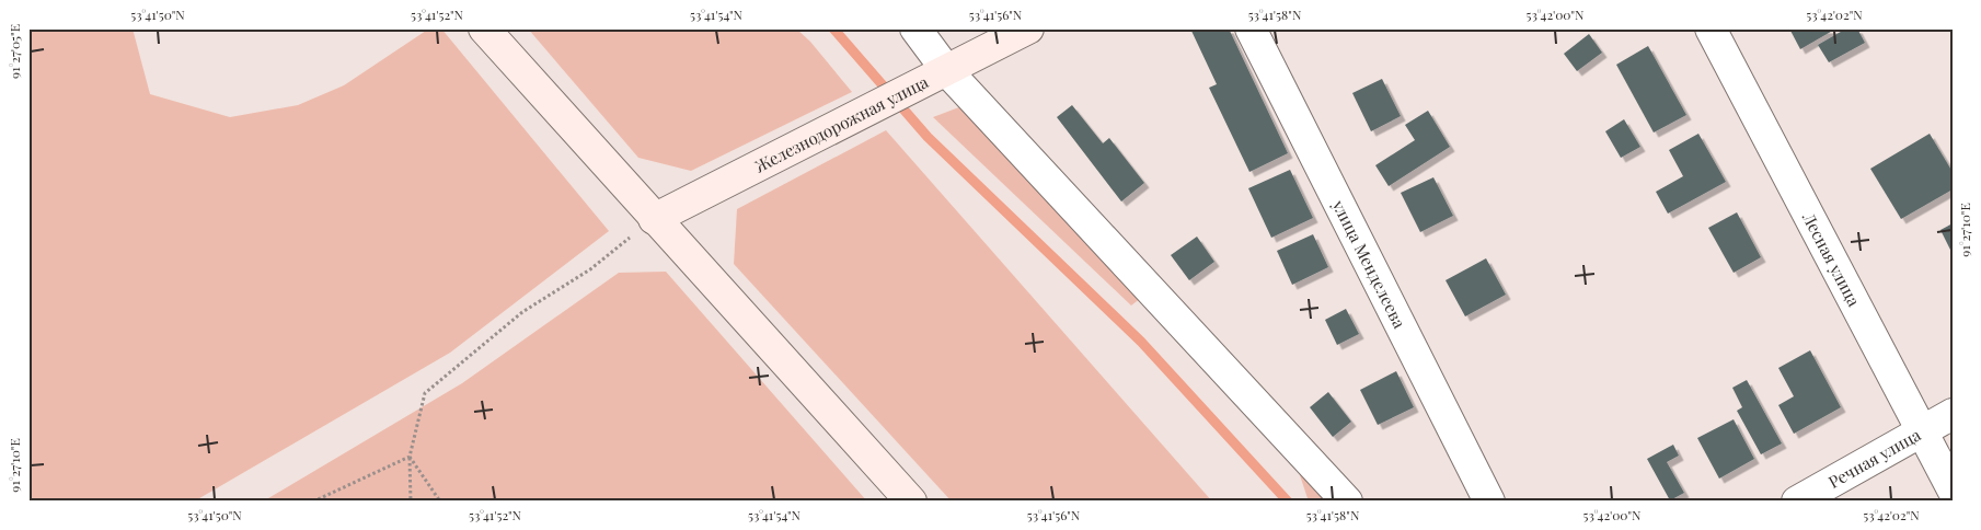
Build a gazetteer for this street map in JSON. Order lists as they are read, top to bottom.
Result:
{
  "streets": {
    "main road": ["Железнодорожная улица"],
    "street": ["Лесная улица", "улица Менделеева", "Речная улица"]
  },
  "crossings": [
    ["Лесная улица", "Речная улица"]
  ],
  "coordinates": [
    "53°41'50\"N",
    "53°41'52\"N",
    "53°41'54\"N",
    "53°41'56\"N",
    "53°41'58\"N",
    "53°42'00\"N",
    "53°42'02\"N",
    "91°27'05\"E",
    "91°27'10\"E"
  ]
}
